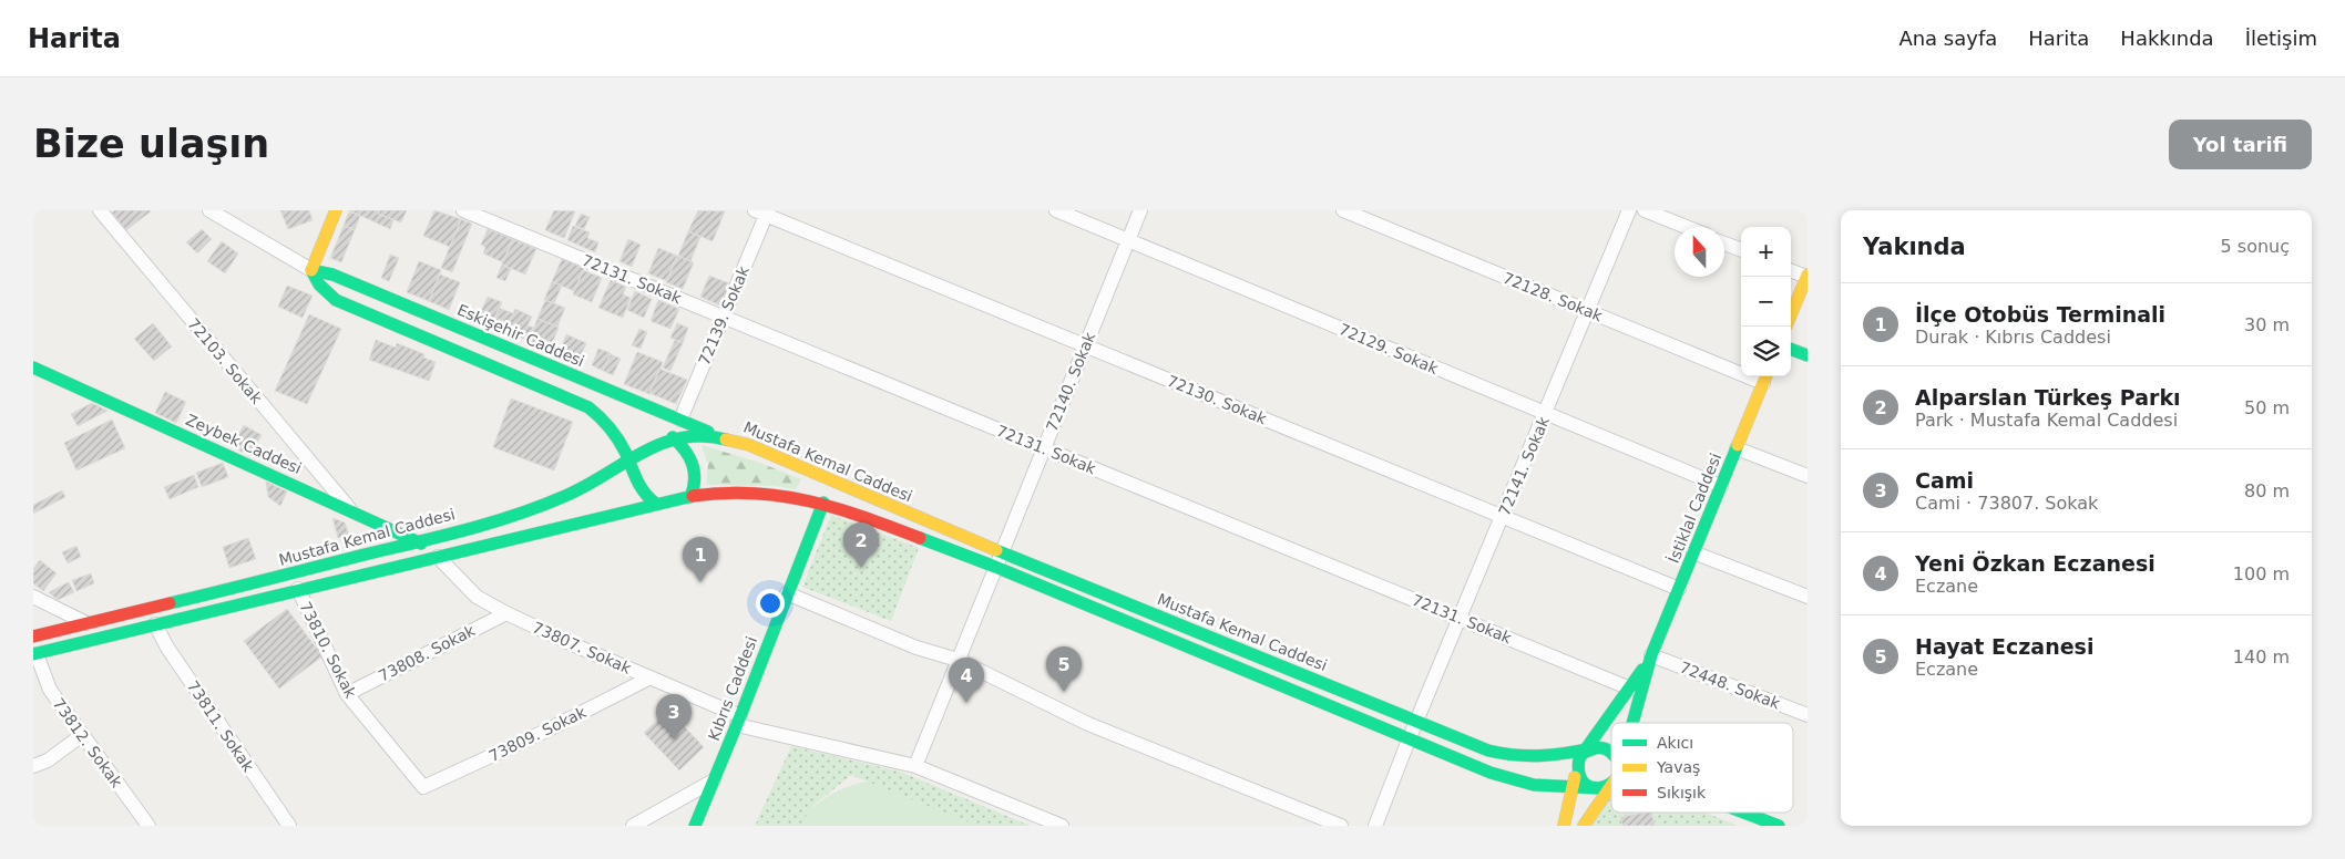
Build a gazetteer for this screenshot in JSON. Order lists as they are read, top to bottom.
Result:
{
  "streets": {
    "main road": [
      "Eskişehir Caddesi",
      "Zeybek Caddesi",
      "Mustafa Kemal Caddesi",
      "İstiklal Caddesi",
      "Kıbrıs Caddesi"
    ],
    "street": [
      "72131. Sokak",
      "72128. Sokak",
      "72139. Sokak",
      "72129. Sokak",
      "72103. Sokak",
      "72140. Sokak",
      "72130. Sokak",
      "72141. Sokak",
      "73807. Sokak",
      "73810. Sokak",
      "73808. Sokak",
      "72448. Sokak",
      "73811. Sokak",
      "73809. Sokak",
      "73812. Sokak"
    ]
  },
  "crossings": [
    ["72131. Sokak", "72139. Sokak"],
    ["72131. Sokak", "72140. Sokak"],
    ["72131. Sokak", "72141. Sokak"],
    ["72131. Sokak", "İstiklal Caddesi"],
    ["72128. Sokak", "72141. Sokak"],
    ["72128. Sokak", "İstiklal Caddesi"],
    ["72139. Sokak", "Eskişehir Caddesi"],
    ["72139. Sokak", "72130. Sokak"],
    ["Eskişehir Caddesi", "Mustafa Kemal Caddesi"],
    ["72129. Sokak", "72140. Sokak"],
    ["72129. Sokak", "72141. Sokak"],
    ["72129. Sokak", "İstiklal Caddesi"],
    ["72103. Sokak", "Zeybek Caddesi"],
    ["72140. Sokak", "72130. Sokak"],
    ["72140. Sokak", "Mustafa Kemal Caddesi"],
    ["72140. Sokak", "73807. Sokak"],
    ["72130. Sokak", "72141. Sokak"],
    ["72130. Sokak", "İstiklal Caddesi"],
    ["Zeybek Caddesi", "Mustafa Kemal Caddesi"],
    ["Zeybek Caddesi", "73807. Sokak"],
    ["Mustafa Kemal Caddesi", "72141. Sokak"],
    ["Mustafa Kemal Caddesi", "İstiklal Caddesi"],
    ["İstiklal Caddesi", "72448. Sokak"],
    ["73807. Sokak", "73808. Sokak"],
    ["73807. Sokak", "Kıbrıs Caddesi"],
    ["73807. Sokak", "73809. Sokak"],
    ["73810. Sokak", "73808. Sokak"],
    ["73810. Sokak", "73809. Sokak"]
  ],
  "legend": ["Akıcı", "Yavaş", "Sıkışık"],
  "north": "top",
  "page": {
    "header": "Harita",
    "nav": [
      "Ana sayfa",
      "Harita",
      "Hakkında",
      "İletişim"
    ],
    "buttons": "Yol tarifi",
    "title": "Bize ulaşın",
    "heading": ["Yakında", "5 sonuç"],
    "map_buttons": ["+", "−"],
    "list": [
      {
        "mark": "1",
        "name": "İlçe Otobüs Terminali",
        "note": "Durak · Kıbrıs Caddesi",
        "value": "30 m"
      },
      {
        "mark": "2",
        "name": "Alparslan Türkeş Parkı",
        "note": "Park · Mustafa Kemal Caddesi",
        "value": "50 m"
      },
      {
        "mark": "3",
        "name": "Cami",
        "note": "Cami · 73807. Sokak",
        "value": "80 m"
      },
      {
        "mark": "4",
        "name": "Yeni Özkan Eczanesi",
        "note": "Eczane",
        "value": "100 m"
      },
      {
        "mark": "5",
        "name": "Hayat Eczanesi",
        "note": "Eczane",
        "value": "140 m"
      }
    ],
    "pins": [
      "2",
      "1",
      "5",
      "4",
      "3"
    ]
  }
}
